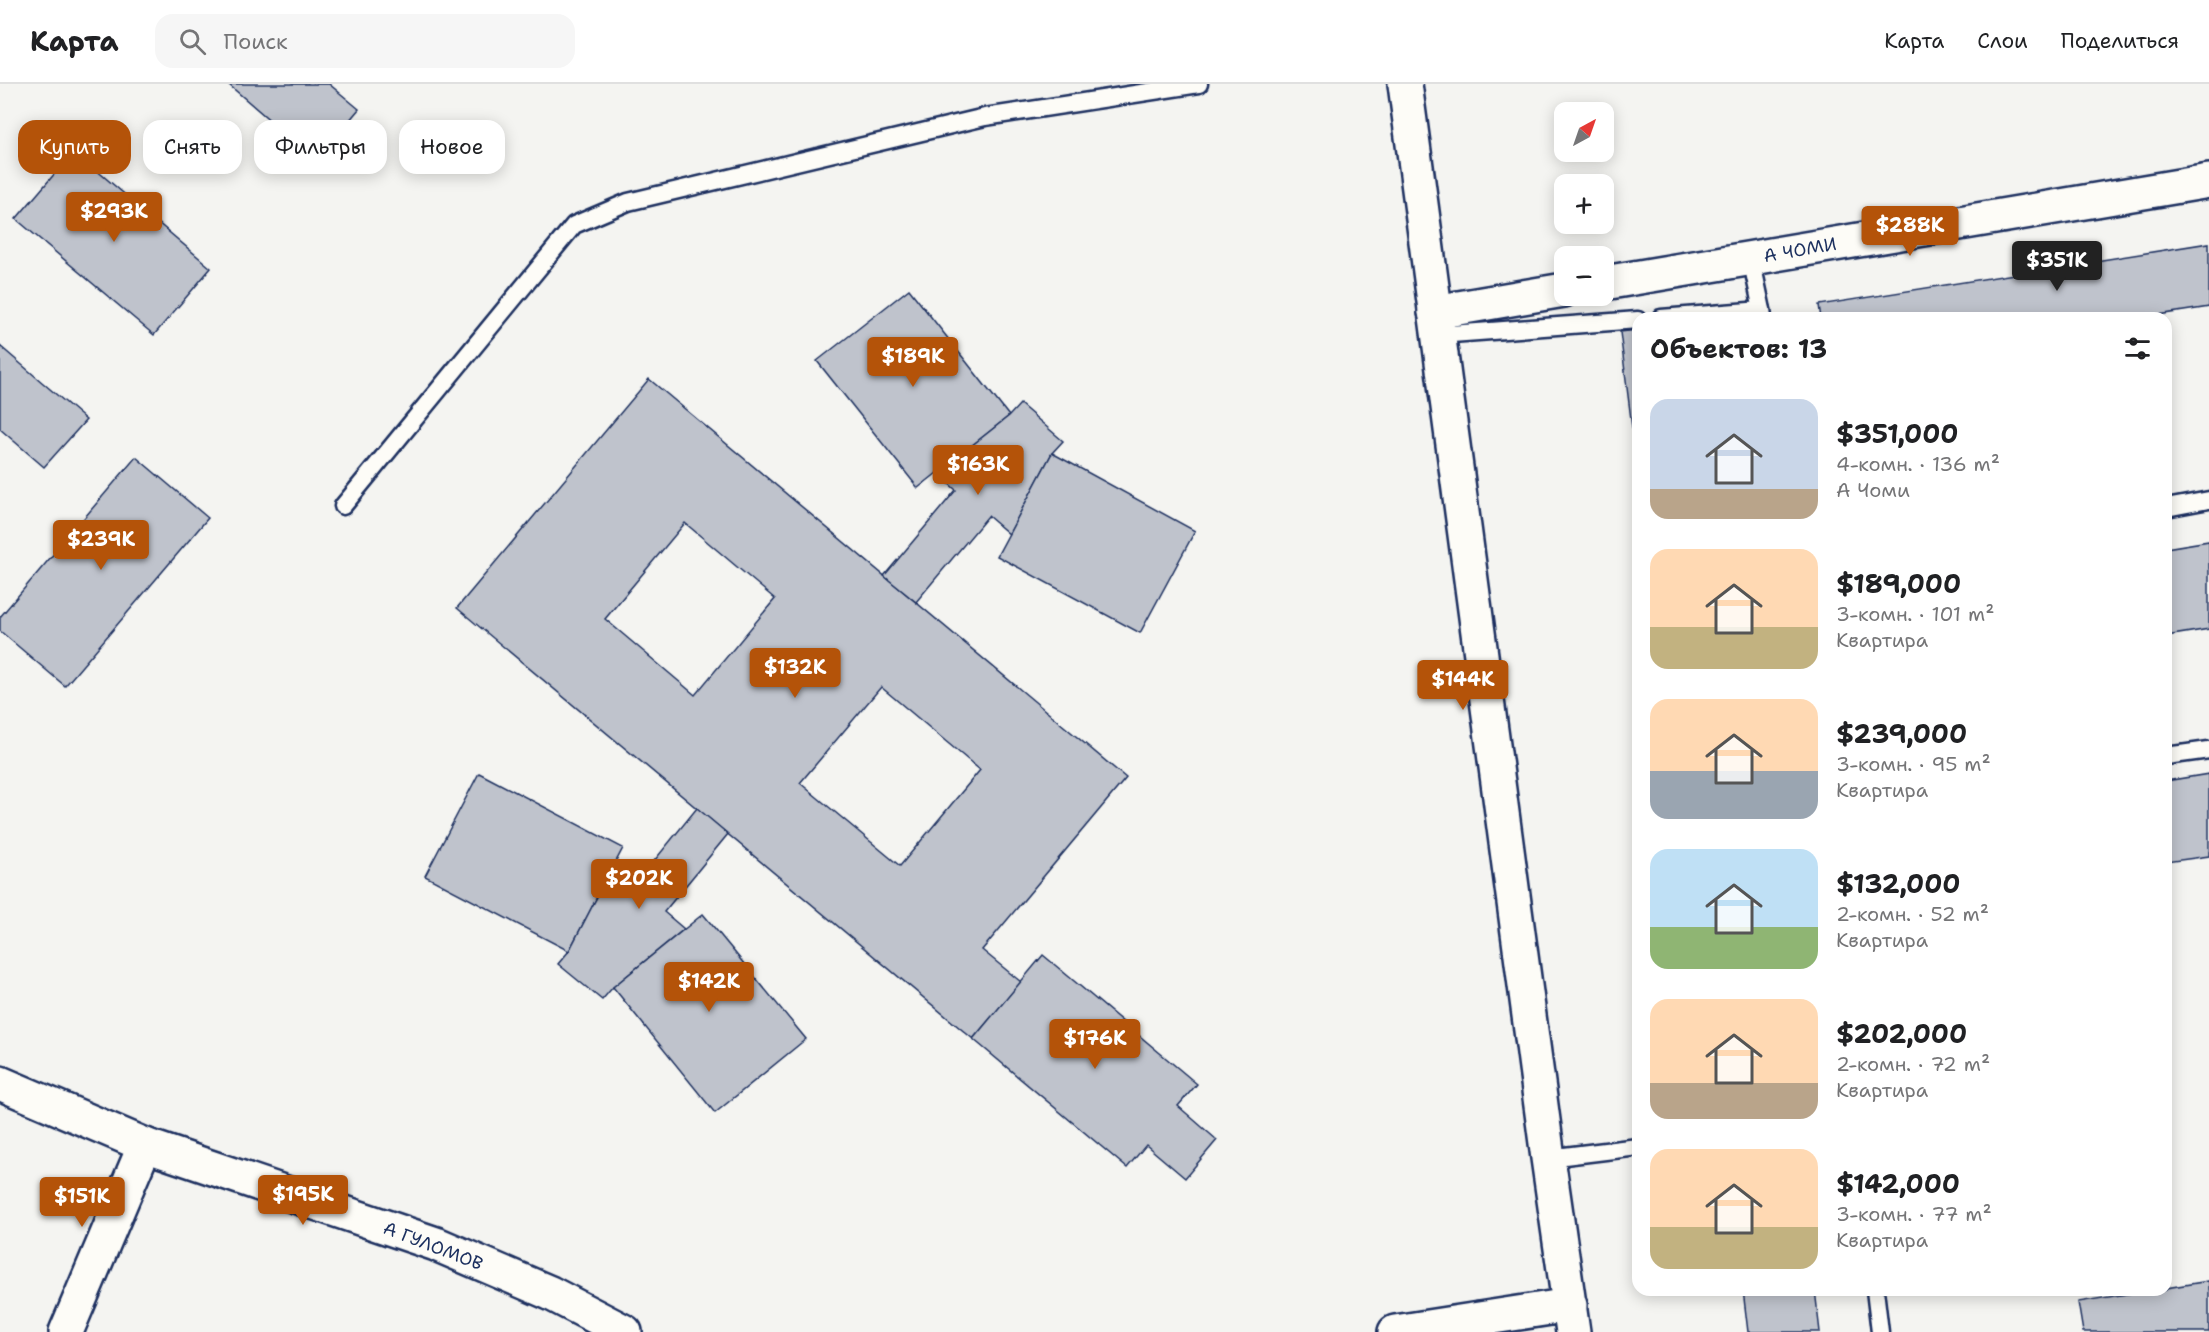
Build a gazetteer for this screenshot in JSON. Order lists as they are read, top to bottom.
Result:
{
  "streets": {
    "street": ["А ЧОМИ", "А ГУЛОМОВ"]
  },
  "north": "top right",
  "page": {
    "header": "Карта",
    "search": "Поиск",
    "nav": ["Карта", "Слои", "Поделиться"],
    "map_buttons": ["+", "−"],
    "chip": [
      "Купить",
      "Снять",
      "Фильтры",
      "Новое"
    ],
    "price": [
      "$293K",
      "$288K",
      "$351K",
      "$189K",
      "$163K",
      "$239K",
      "$132K",
      "$144K",
      "$202K",
      "$142K",
      "$176K",
      "$195K",
      "$151K"
    ],
    "heading": "Объектов: 13",
    "list": [
      {
        "name": "$351,000",
        "note": "4-комн. · 136 m² · А Чоми"
      },
      {
        "name": "$189,000",
        "note": "3-комн. · 101 m² · Квартира"
      },
      {
        "name": "$239,000",
        "note": "3-комн. · 95 m² · Квартира"
      },
      {
        "name": "$132,000",
        "note": "2-комн. · 52 m² · Квартира"
      },
      {
        "name": "$202,000",
        "note": "2-комн. · 72 m² · Квартира"
      },
      {
        "name": "$142,000",
        "note": "3-комн. · 77 m² · Квартира"
      }
    ]
  }
}
